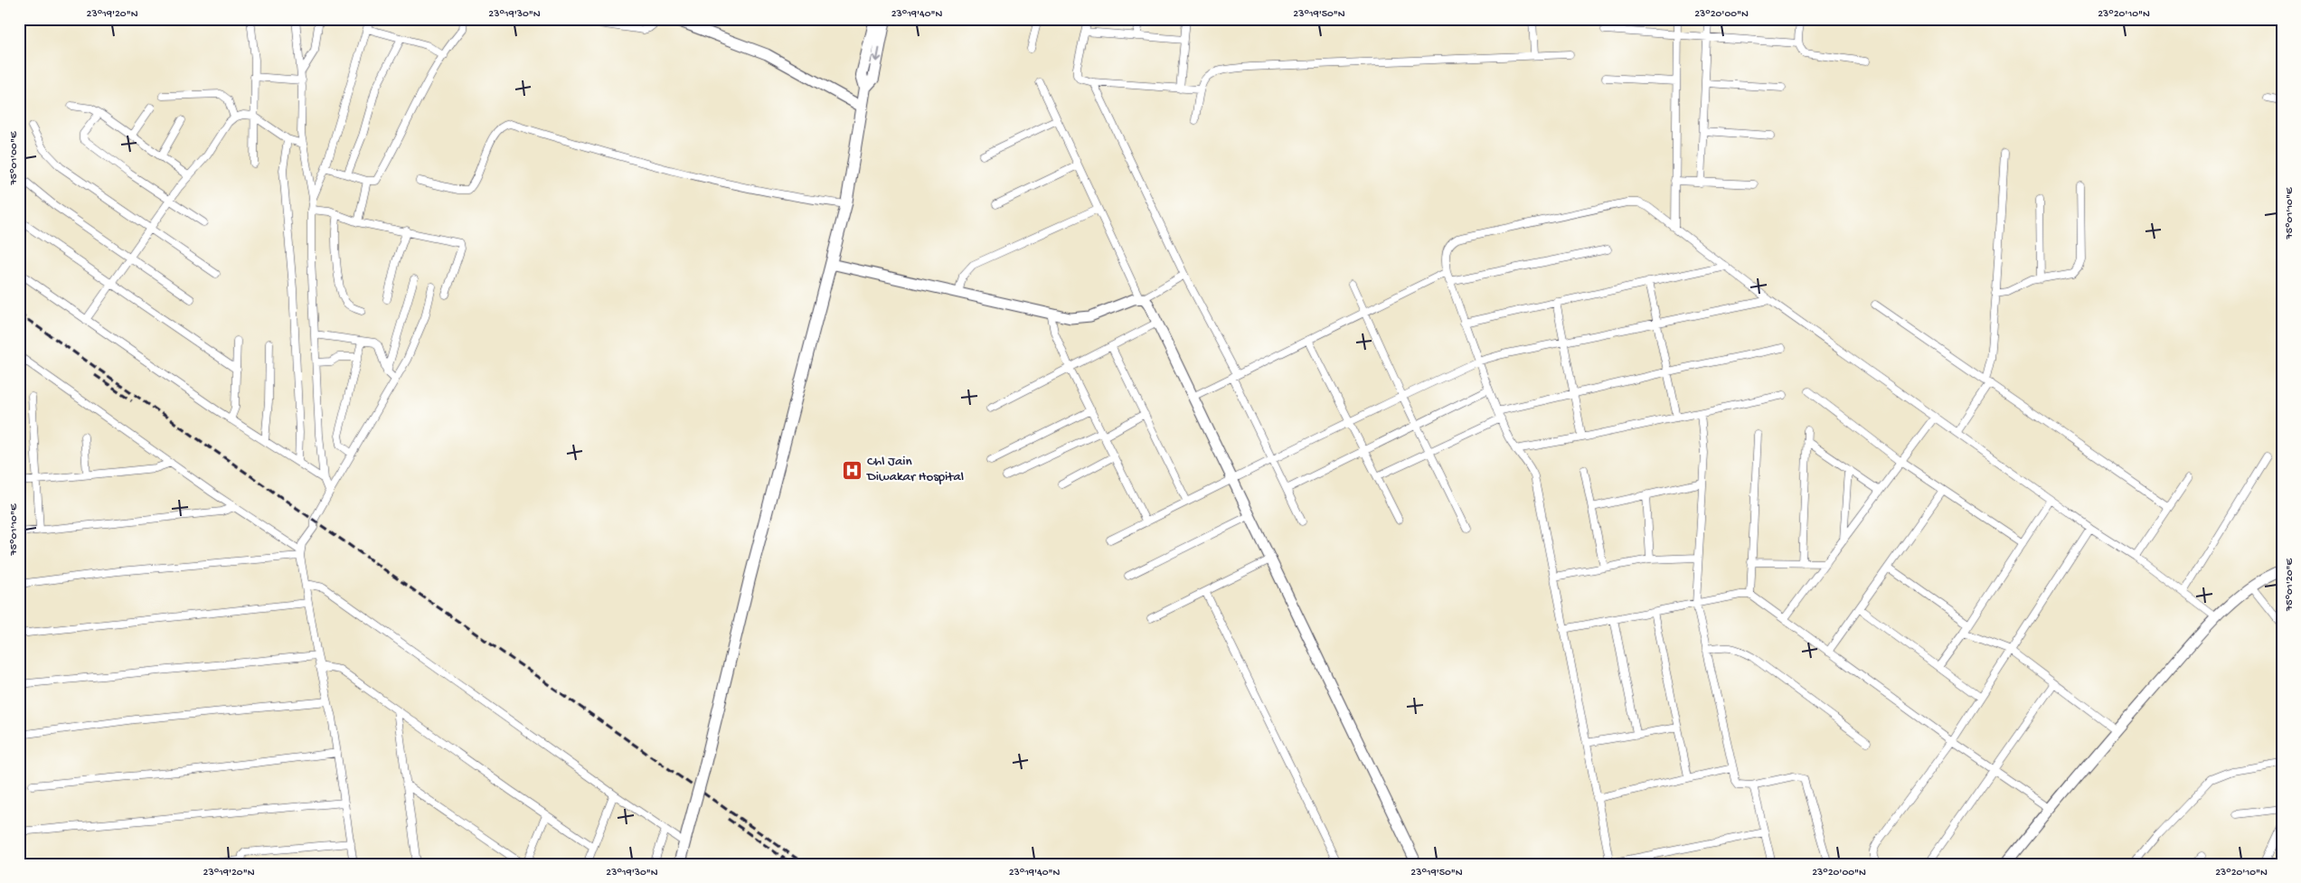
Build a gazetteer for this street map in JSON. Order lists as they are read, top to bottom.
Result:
{
  "places": {
    "hospital": ["Chl Jain Diwakar Hospital"]
  },
  "coordinates": [
    "23°19'20\"N",
    "23°19'30\"N",
    "23°19'40\"N",
    "23°19'50\"N",
    "23°20'00\"N",
    "23°20'10\"N",
    "75°01'00\"E",
    "75°01'10\"E",
    "75°01'20\"E"
  ]
}
